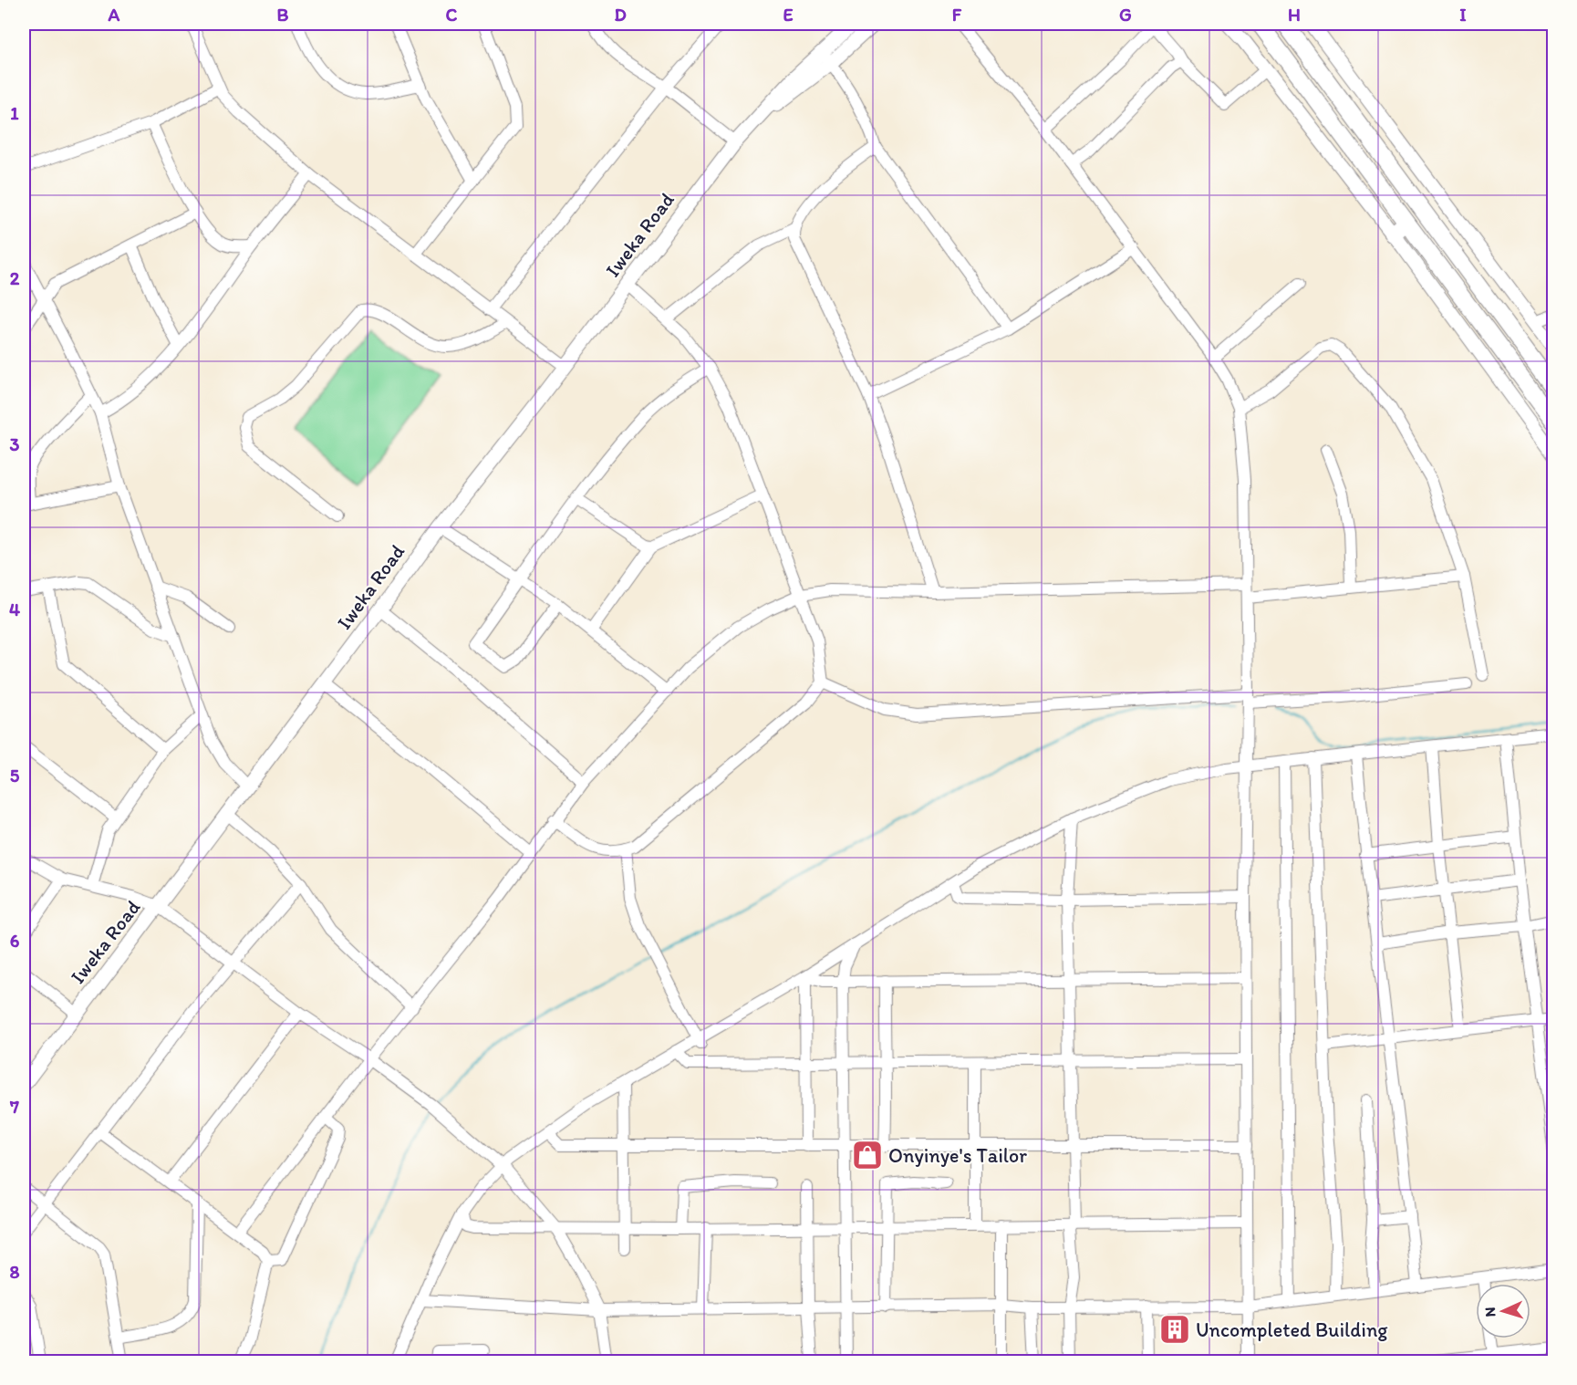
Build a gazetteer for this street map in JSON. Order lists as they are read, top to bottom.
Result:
{
  "streets": {
    "main road": ["Iweka Road"]
  },
  "places": {
    "shop": ["Onyinye's Tailor"],
    "building": ["Uncompleted Building"]
  },
  "north": "left",
  "grid": {
    "columns": [
      "A",
      "B",
      "C",
      "D",
      "E",
      "F",
      "G",
      "H",
      "I"
    ],
    "rows": [
      "1",
      "2",
      "3",
      "4",
      "5",
      "6",
      "7",
      "8"
    ]
  }
}
